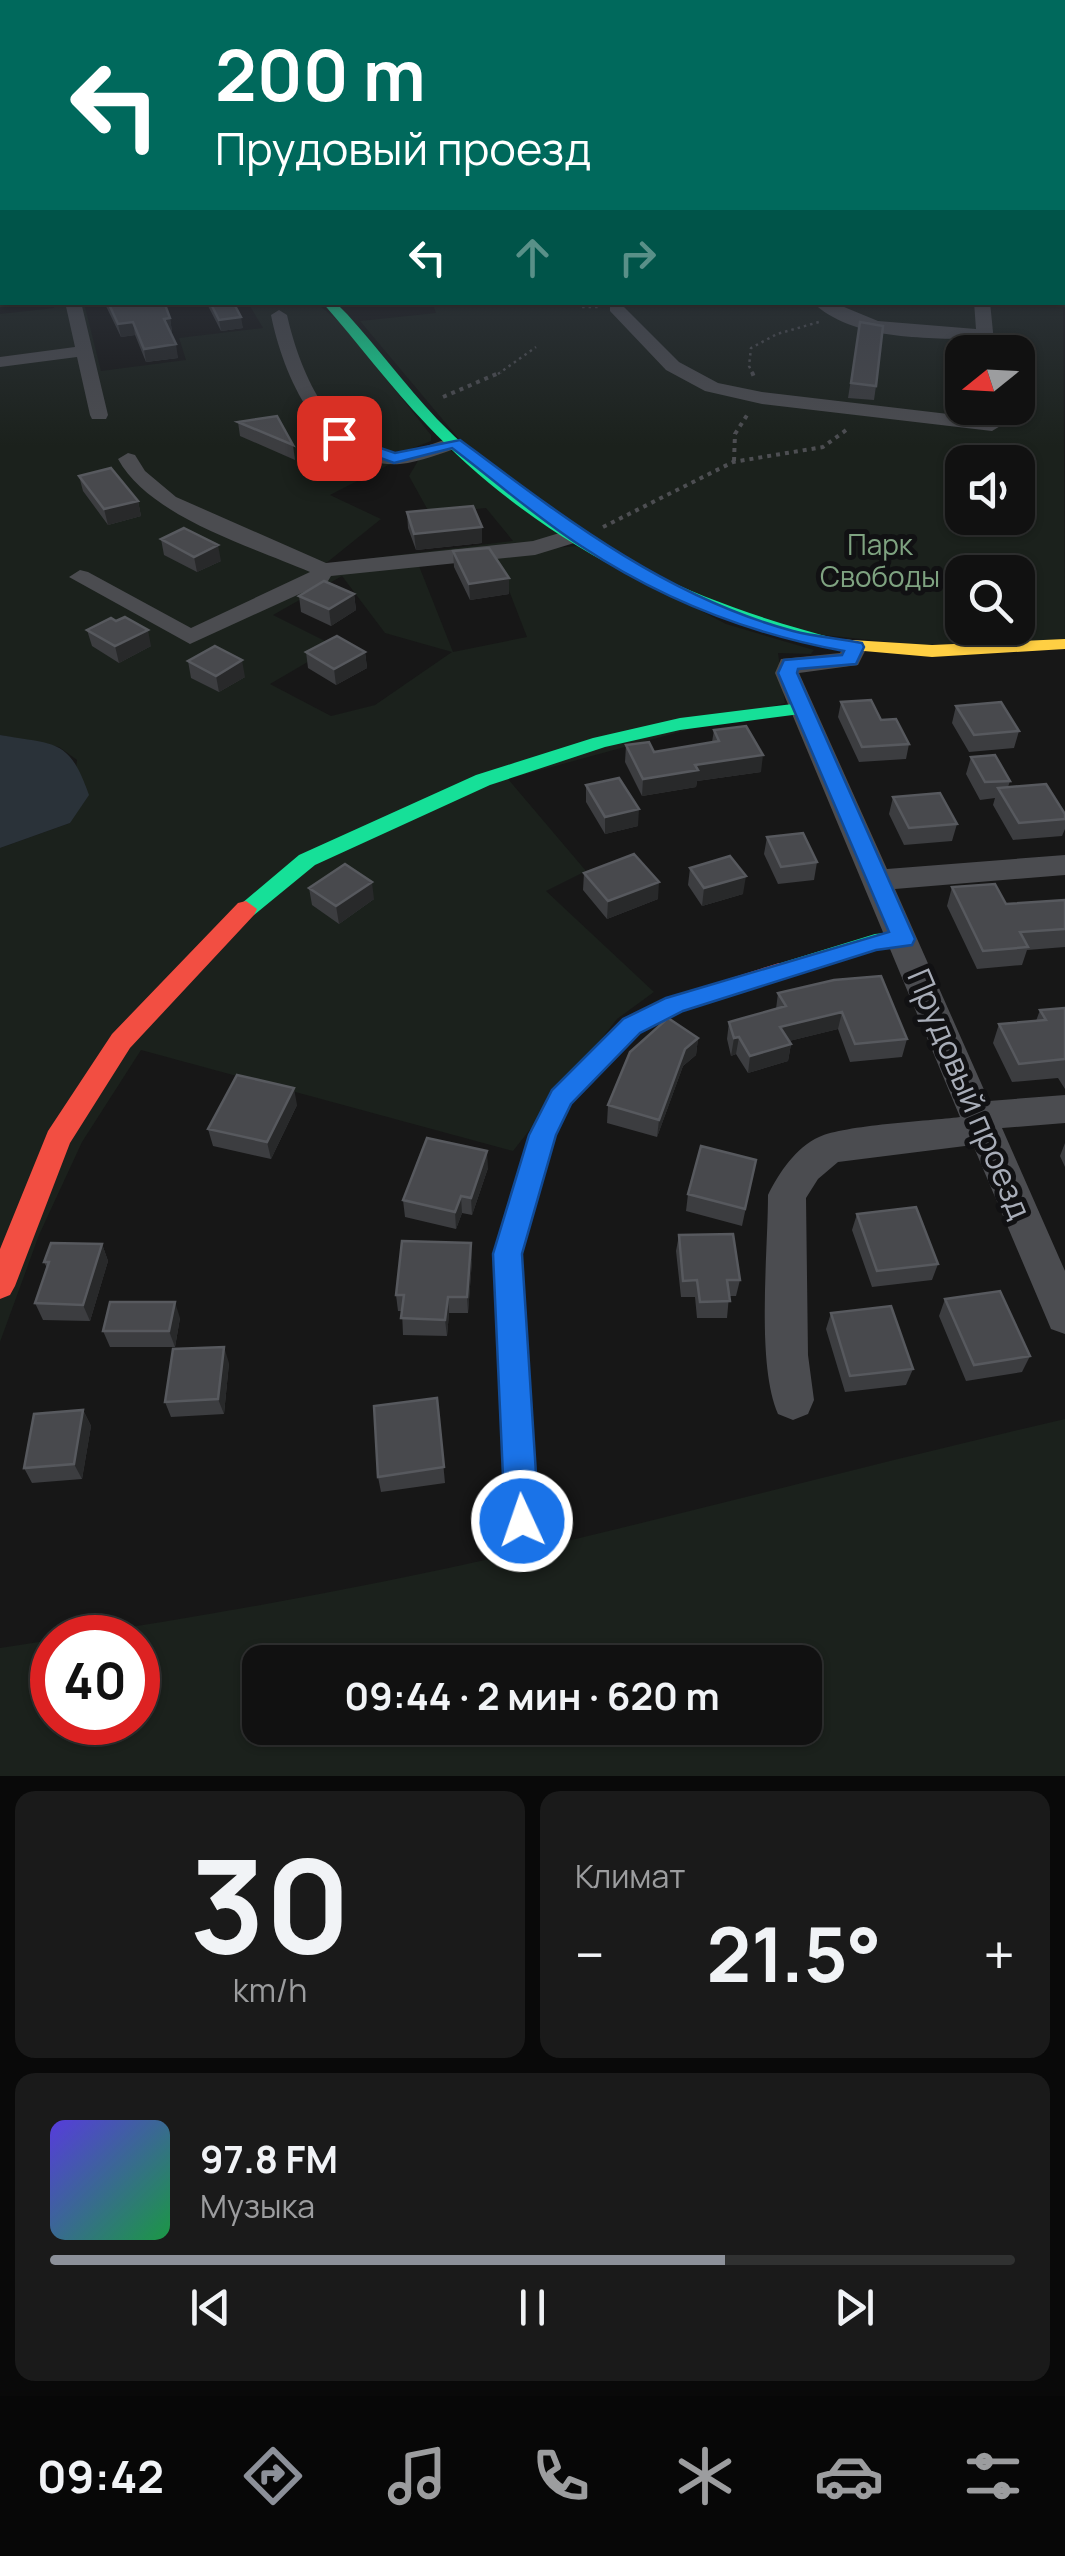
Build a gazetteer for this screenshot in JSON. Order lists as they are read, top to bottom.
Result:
{
  "streets": {
    "street": ["Прудовый проезд"]
  },
  "parks": ["Парк Свободы"],
  "north": "left",
  "page": {
    "turn": ["200 m", "Прудовый проезд"],
    "limit": "40",
    "trip": "09:44 · 2 мин · 620 m",
    "tile": [
      ["30", "km/h"],
      "Климат"
    ],
    "heat": ["−", "21.5°", "+"],
    "song": ["97.8 FM", "Музыка"],
    "tabs": "09:42"
  }
}
